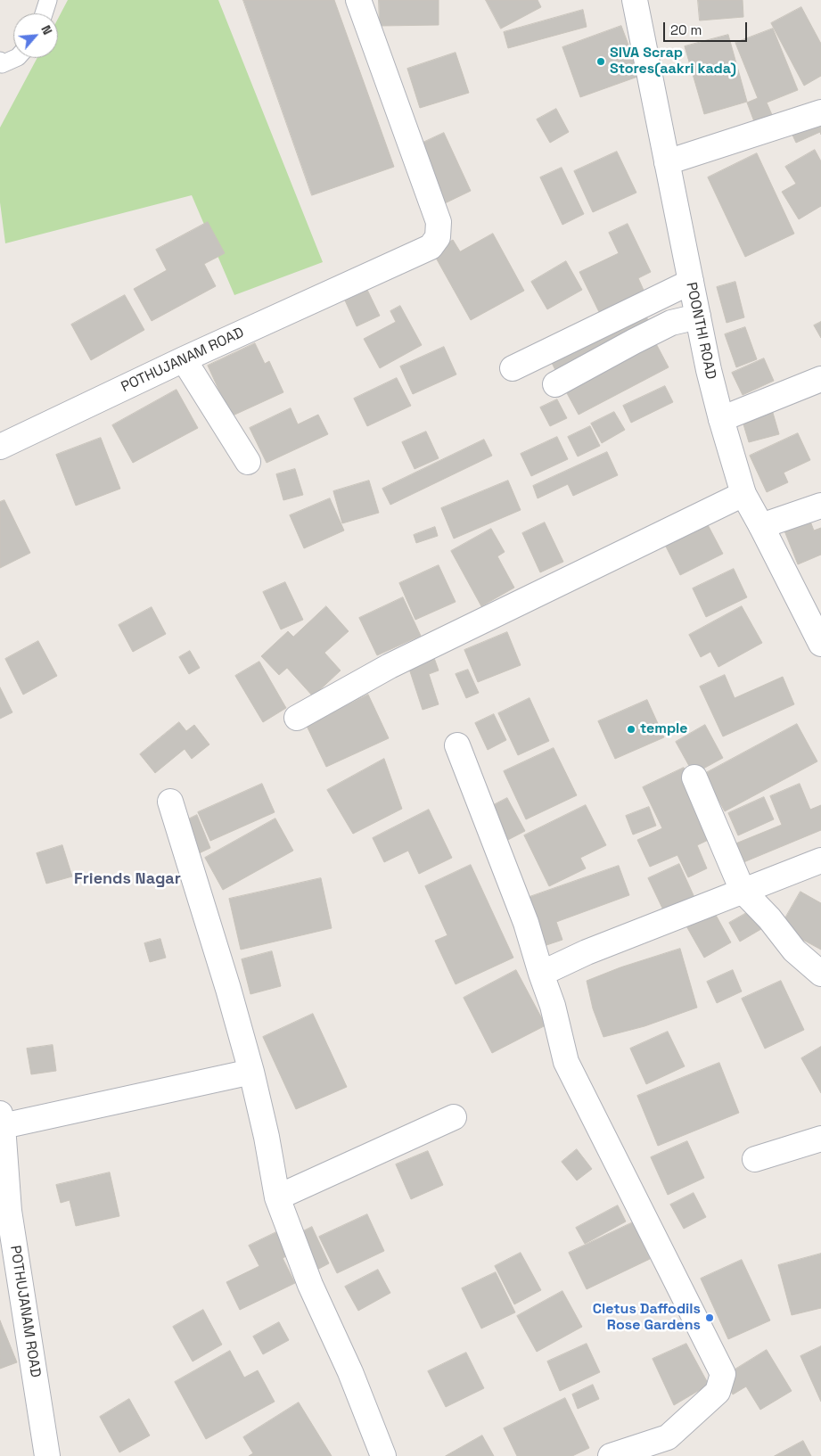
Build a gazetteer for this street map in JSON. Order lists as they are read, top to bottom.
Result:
{
  "streets": {
    "street": ["POONTHI ROAD", "POTHUJANAM ROAD"]
  },
  "districts": ["Friends Nagar"],
  "places": ["SIVA Scrap Stores(aakri kada)", "temple", "Cletus Daffodils Rose Gardens"],
  "scale_bar": "20 m",
  "north": "top right"
}
